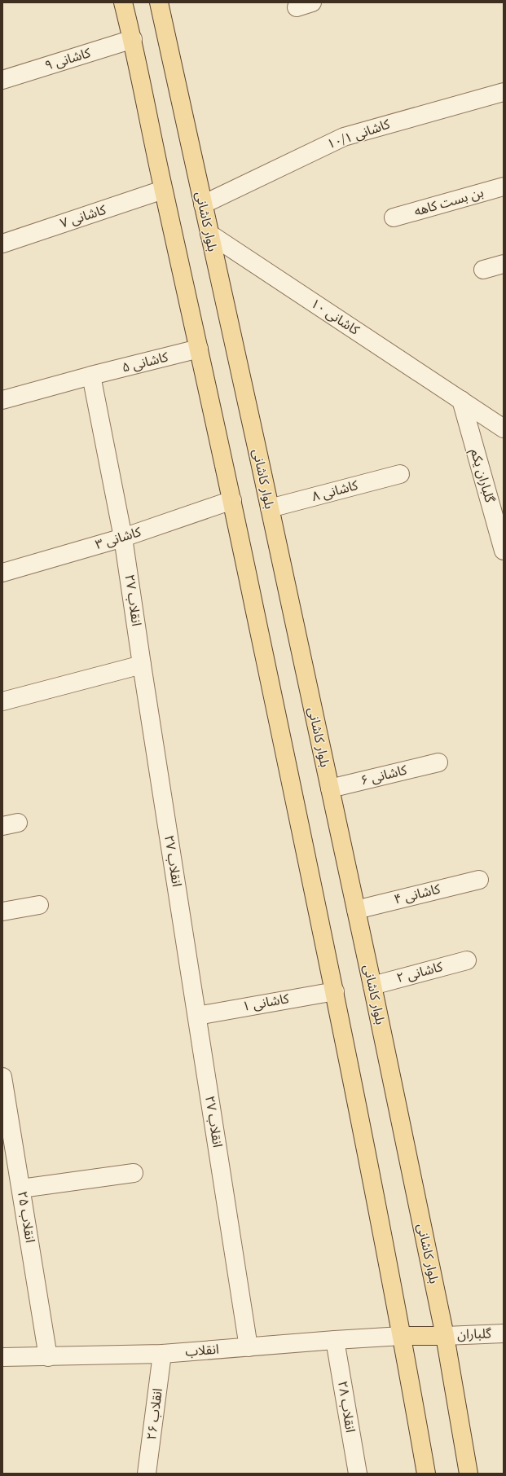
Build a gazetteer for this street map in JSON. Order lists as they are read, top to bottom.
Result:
{
  "streets": {
    "main road": ["بلوار کاشانی"],
    "street": [
      "۹ کاشانی",
      "۱۰/۱ کاشانی",
      "بن بست کاهه",
      "۷ کاشانی",
      "۱۰ کاشانی",
      "۵ کاشانی",
      "گلباران یکم",
      "۸ کاشانی",
      "۳ کاشانی",
      "انقلاب ۲۷",
      "۶ کاشانی",
      "۴ کاشانی",
      "۲ کاشانی",
      "۱ کاشانی",
      "انقلاب ۲۵",
      "گلباران",
      "انقلاب",
      "۲۸ انقلاب",
      "انقلاب ۲۶"
    ]
  },
  "crossings": [
    ["۱۰/۱ کاشانی", "بلوار کاشانی"],
    ["بلوار کاشانی", "۱۰ کاشانی"],
    ["بلوار کاشانی", "۸ کاشانی"],
    ["بلوار کاشانی", "۶ کاشانی"],
    ["بلوار کاشانی", "۴ کاشانی"],
    ["بلوار کاشانی", "۲ کاشانی"],
    ["بلوار کاشانی", "گلباران"],
    ["۱۰ کاشانی", "گلباران یکم"],
    ["۵ کاشانی", "انقلاب ۲۷"],
    ["۳ کاشانی", "انقلاب ۲۷"],
    ["انقلاب ۲۷", "۱ کاشانی"],
    ["انقلاب ۲۷", "انقلاب"],
    ["انقلاب ۲۵", "انقلاب"],
    ["انقلاب", "۲۸ انقلاب"],
    ["انقلاب", "انقلاب ۲۶"]
  ]
}
